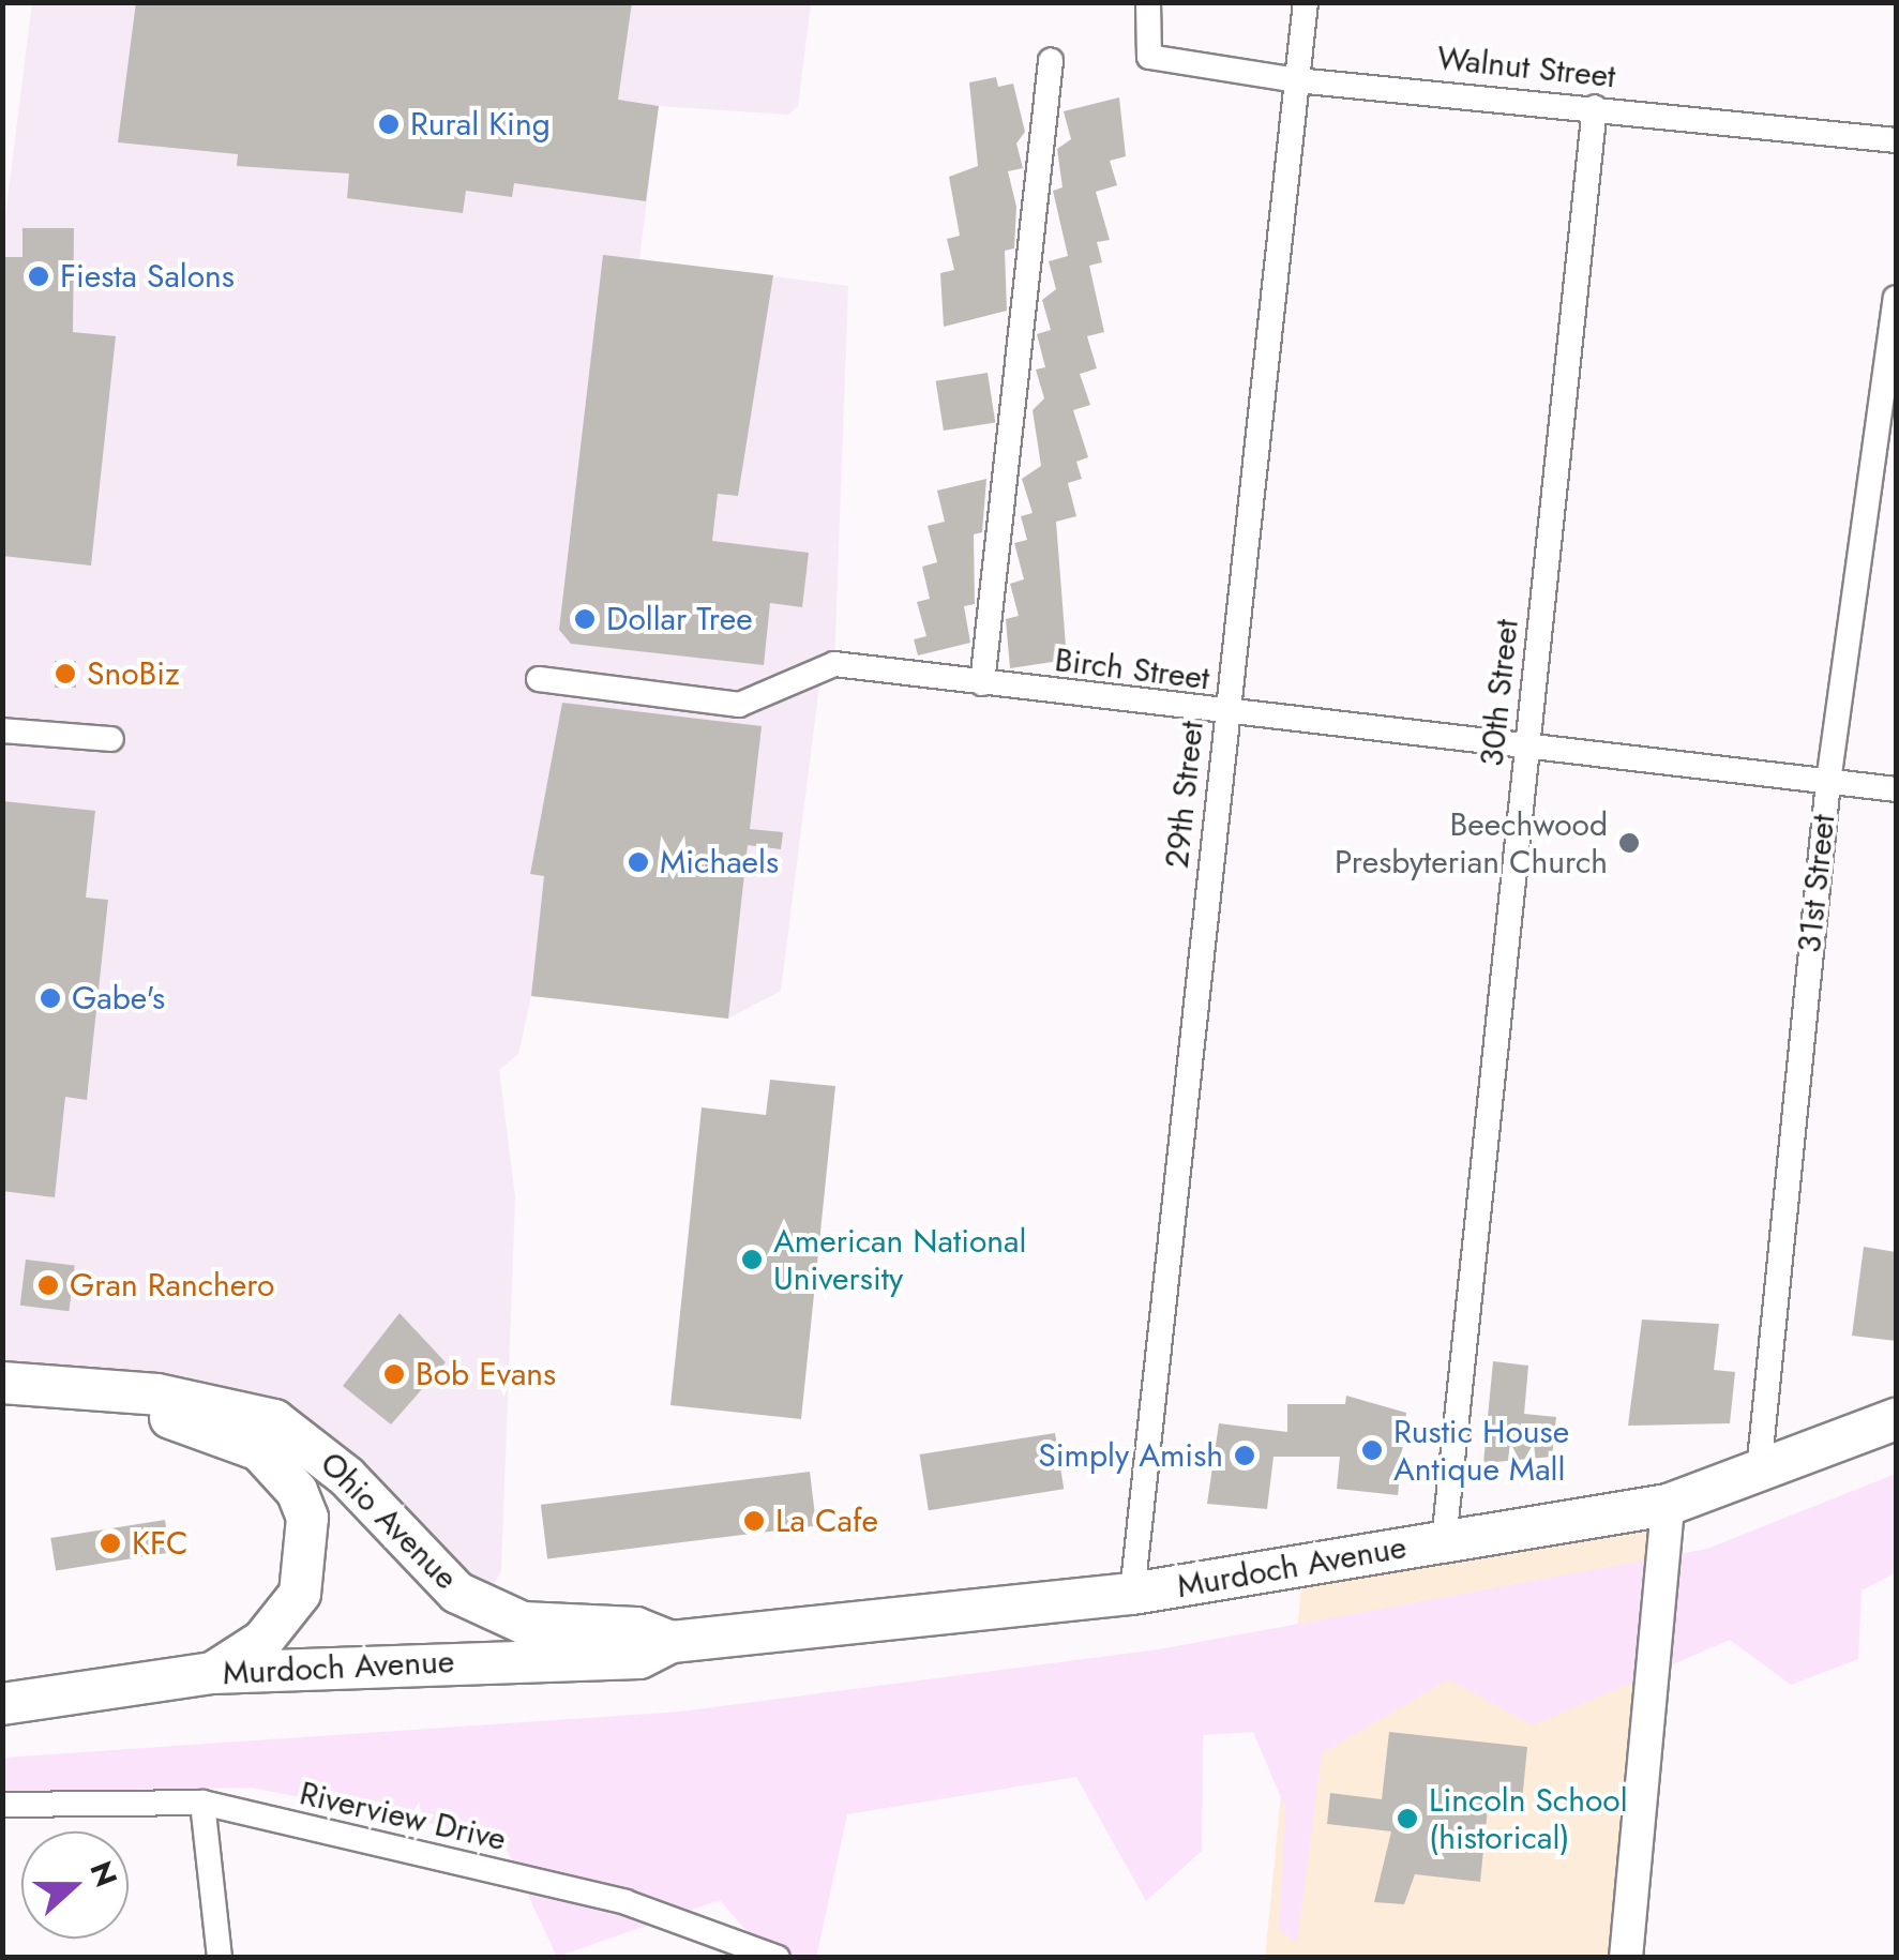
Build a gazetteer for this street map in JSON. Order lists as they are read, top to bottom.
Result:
{
  "streets": {
    "main road": ["Ohio Avenue", "Murdoch Avenue"],
    "street": [
      "Walnut Street",
      "Birch Street",
      "30th Street",
      "29th Street",
      "31st Street",
      "Riverview Drive"
    ]
  },
  "crossings": [
    ["Walnut Street", "30th Street"],
    ["Walnut Street", "29th Street"],
    ["Birch Street", "30th Street"],
    ["Birch Street", "29th Street"],
    ["Birch Street", "31st Street"],
    ["30th Street", "Murdoch Avenue"],
    ["29th Street", "Murdoch Avenue"],
    ["31st Street", "Murdoch Avenue"],
    ["Ohio Avenue", "Murdoch Avenue"]
  ],
  "places": [
    "Rural King",
    "Fiesta Salons",
    "Dollar Tree",
    "SnoBiz",
    "Beechwood Presbyterian Church",
    "Michaels",
    "Gabe's",
    "American National University",
    "Gran Ranchero",
    "Bob Evans",
    "Rustic House Antique Mall",
    "Simply Amish",
    "La Cafe",
    "KFC",
    "Lincoln School (historical)"
  ],
  "north": "right"
}
